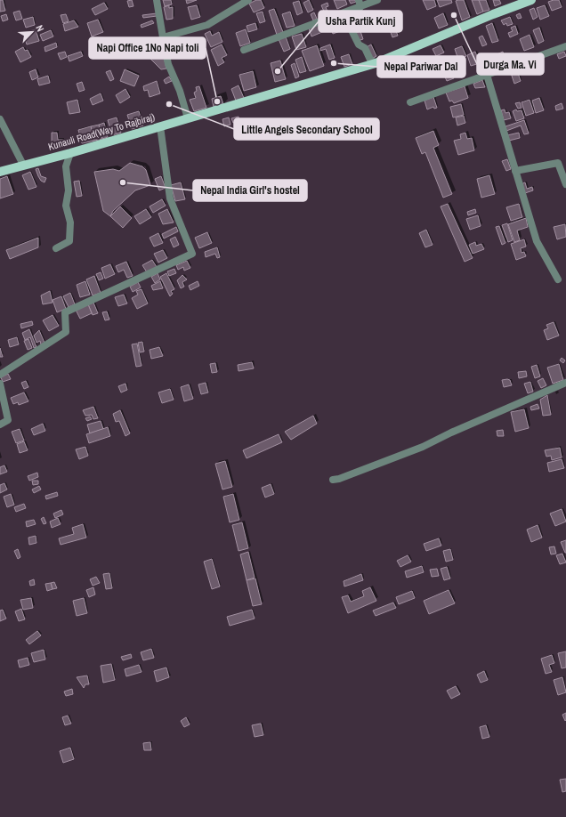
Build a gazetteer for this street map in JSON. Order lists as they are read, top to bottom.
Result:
{
  "streets": {
    "main road": ["Kunauli Road(Way To Rajbiraj)"]
  },
  "places": [
    "Durga Ma. Vi",
    "Nepal Pariwar Dal",
    "Usha Partik Kunj",
    "Napi Office 1No Napi toli",
    "Little Angels Secondary School",
    "Nepal India Girl's hostel"
  ],
  "north": "top right"
}
